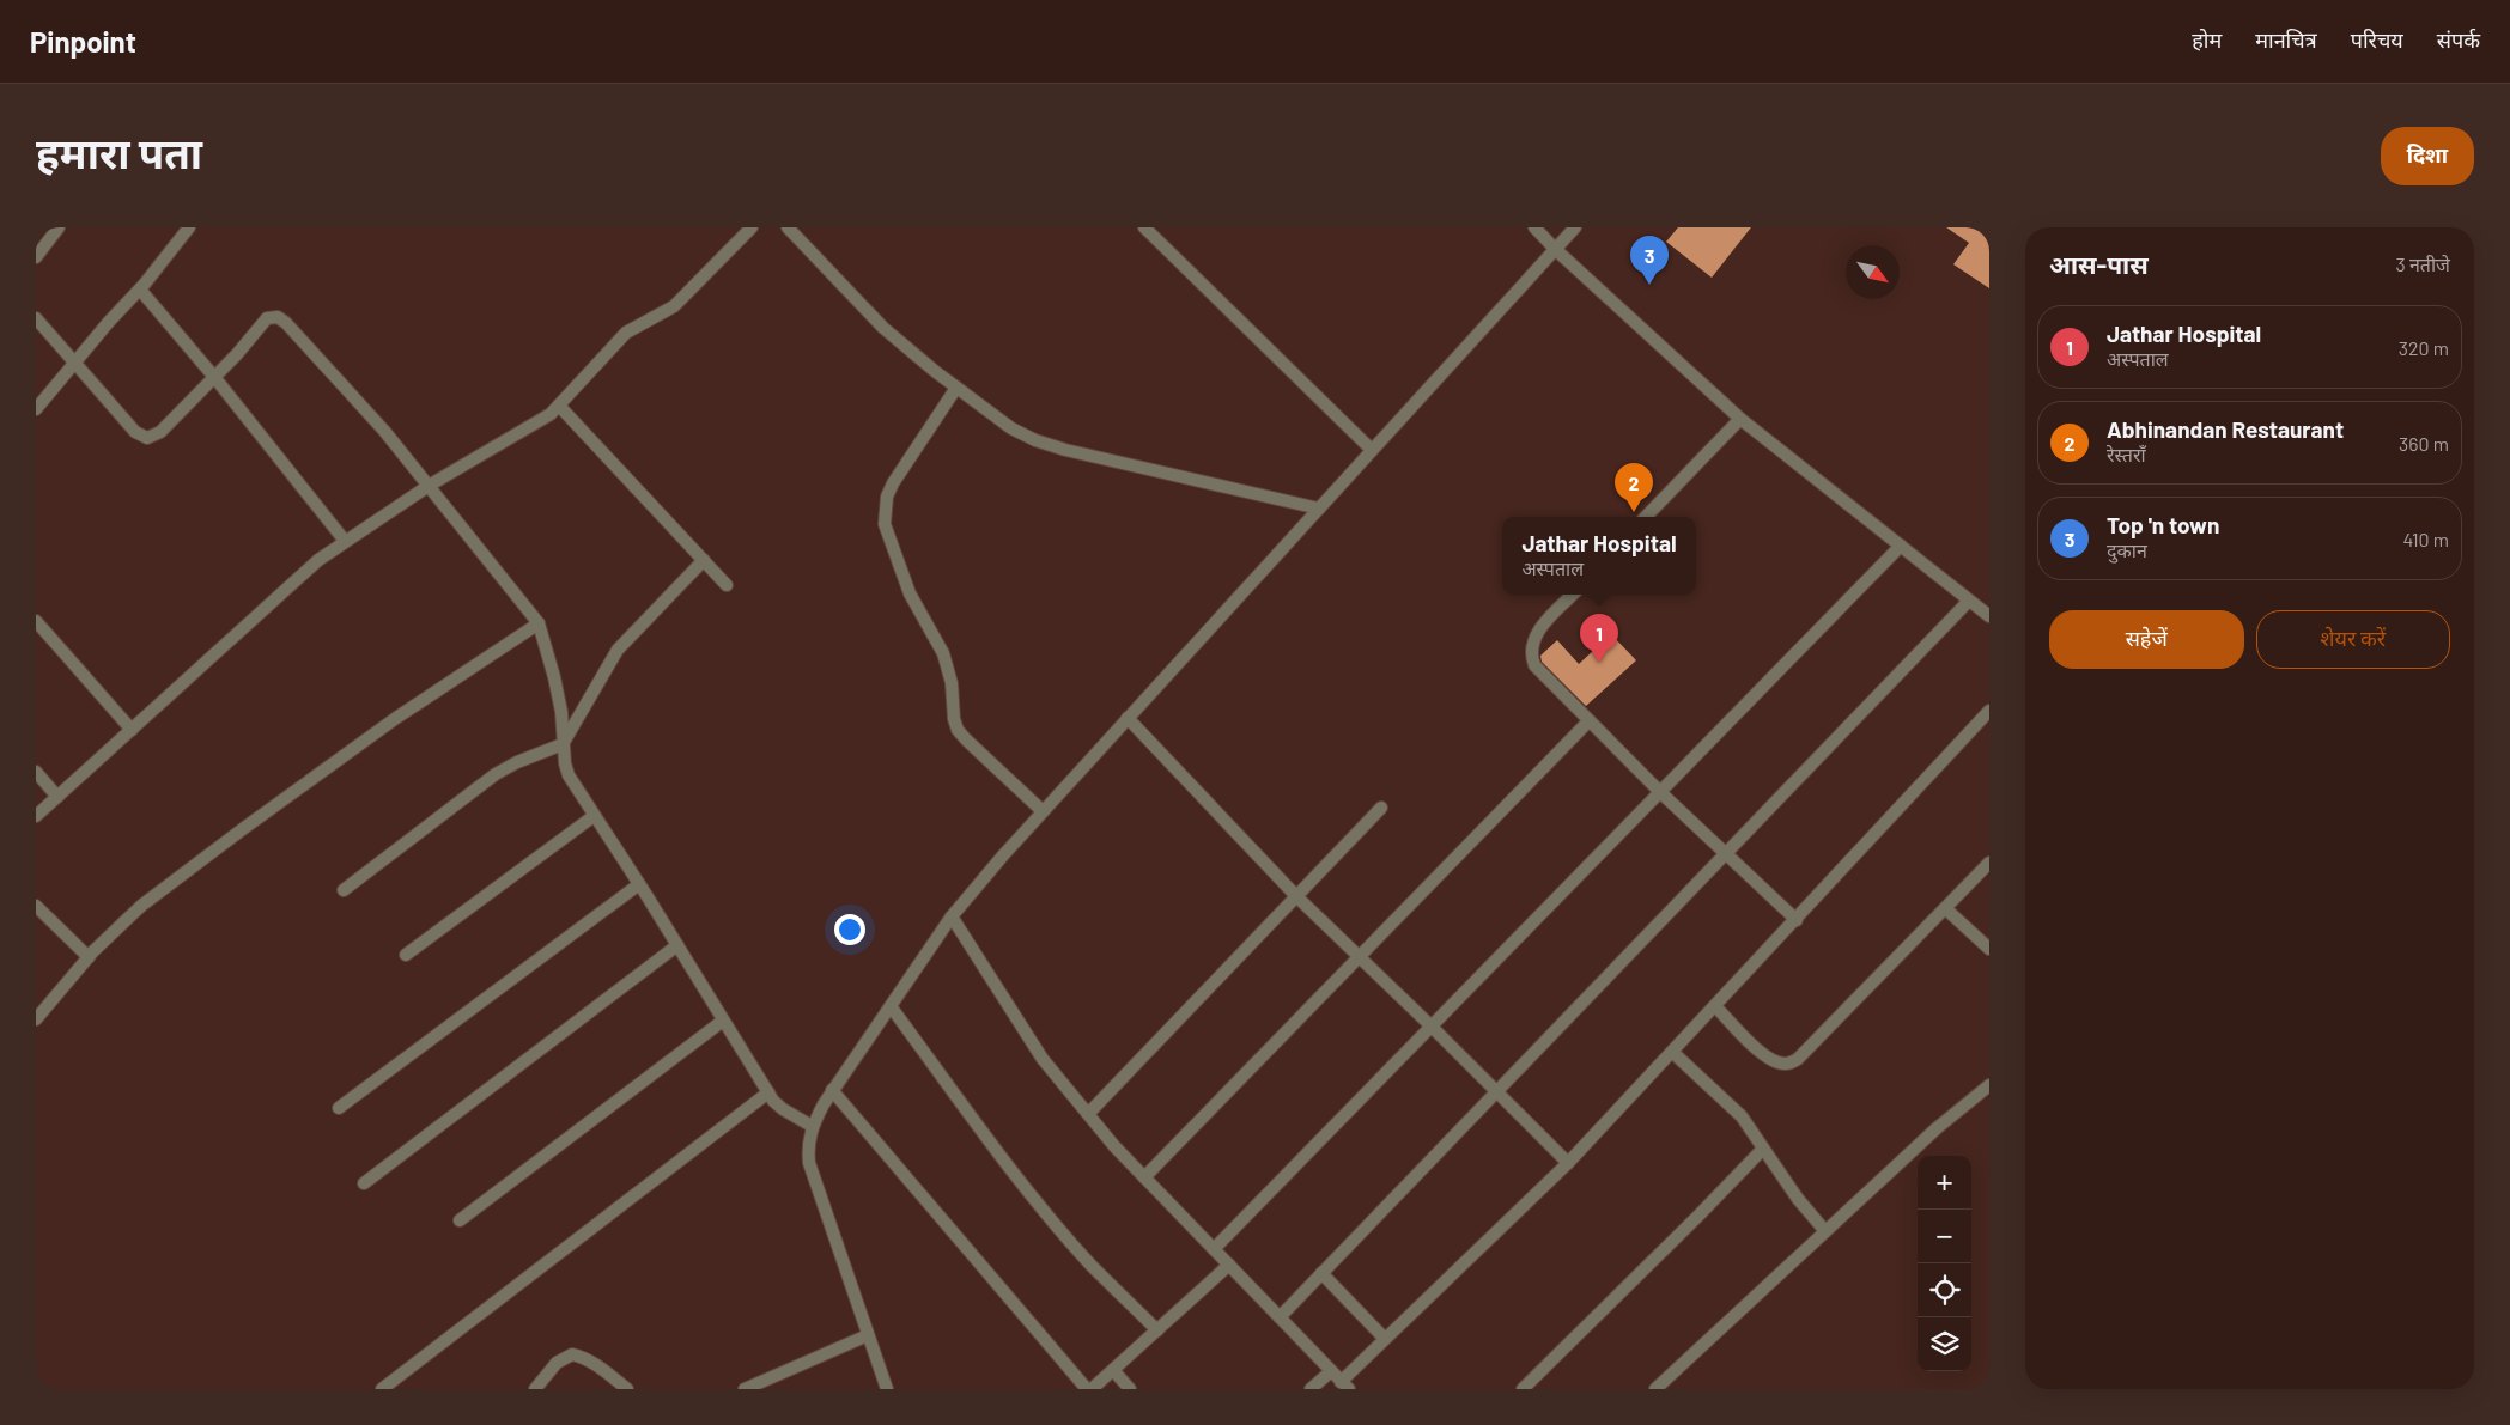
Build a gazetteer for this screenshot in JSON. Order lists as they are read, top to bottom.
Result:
{
  "north": "bottom right",
  "page": {
    "header": "Pinpoint",
    "nav": [
      "होम",
      "मानचित्र",
      "परिचय",
      "संपर्क"
    ],
    "title": "हमारा पता",
    "buttons": [
      "दिशा",
      ["सहेजें", "शेयर करें"]
    ],
    "heading": ["आस-पास", "3 नतीजे"],
    "pins": ["3", "2", "1"],
    "list": [
      {
        "mark": "1",
        "name": "Jathar Hospital",
        "note": "अस्पताल",
        "value": "320 m"
      },
      {
        "mark": "2",
        "name": "Abhinandan Restaurant",
        "note": "रेस्तराँ",
        "value": "360 m"
      },
      {
        "mark": "3",
        "name": "Top 'n town",
        "note": "दुकान",
        "value": "410 m"
      }
    ],
    "popup": ["Jathar Hospital", "अस्पताल"],
    "map_buttons": ["+", "−"]
  }
}
